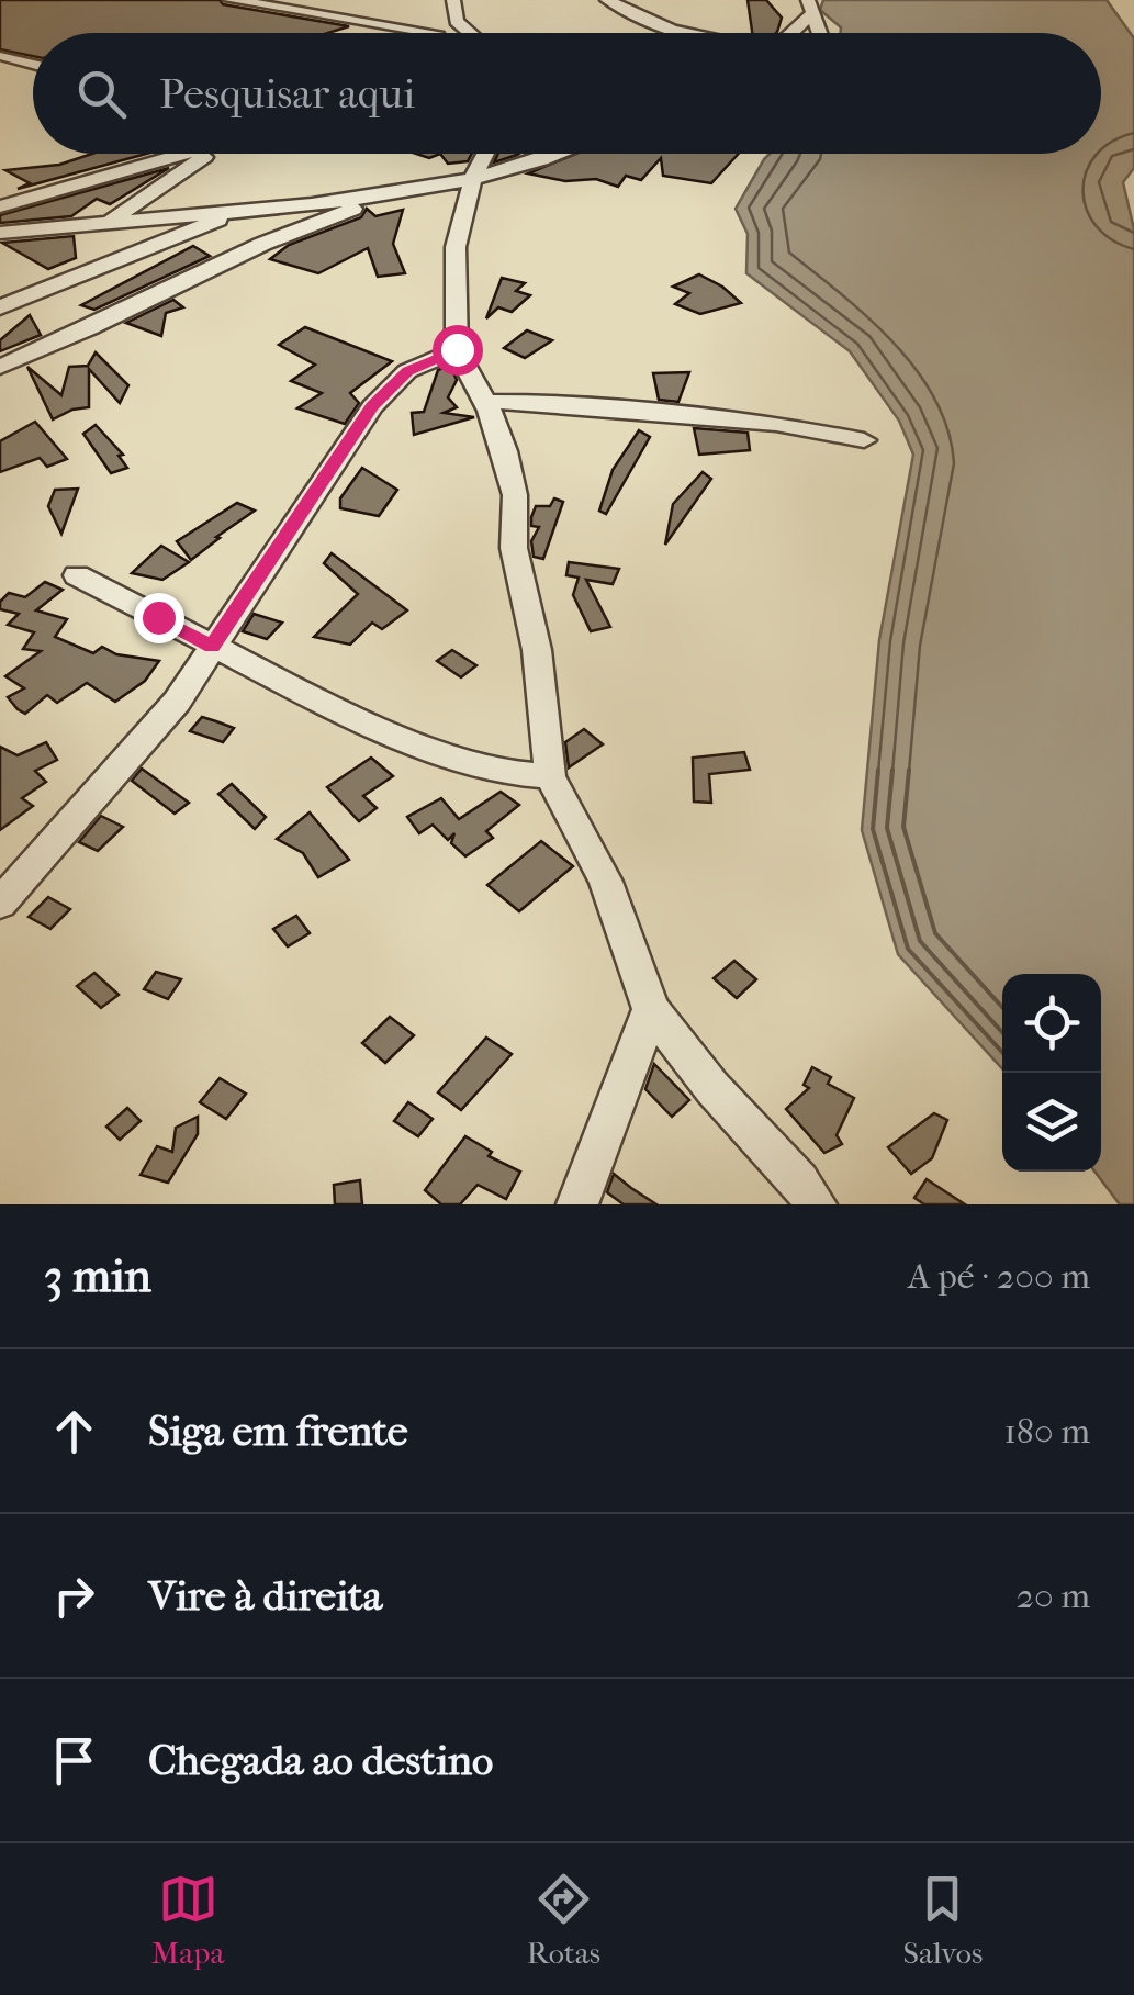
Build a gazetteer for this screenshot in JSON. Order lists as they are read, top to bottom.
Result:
{
  "page": {
    "search": "Pesquisar aqui",
    "heading": ["3 min", "A pé · 200 m"],
    "list": [
      ["Siga em frente", "180 m"],
      ["Vire à direita", "20 m"],
      "Chegada ao destino"
    ],
    "nav": ["Mapa", "Rotas", "Salvos"]
  }
}
